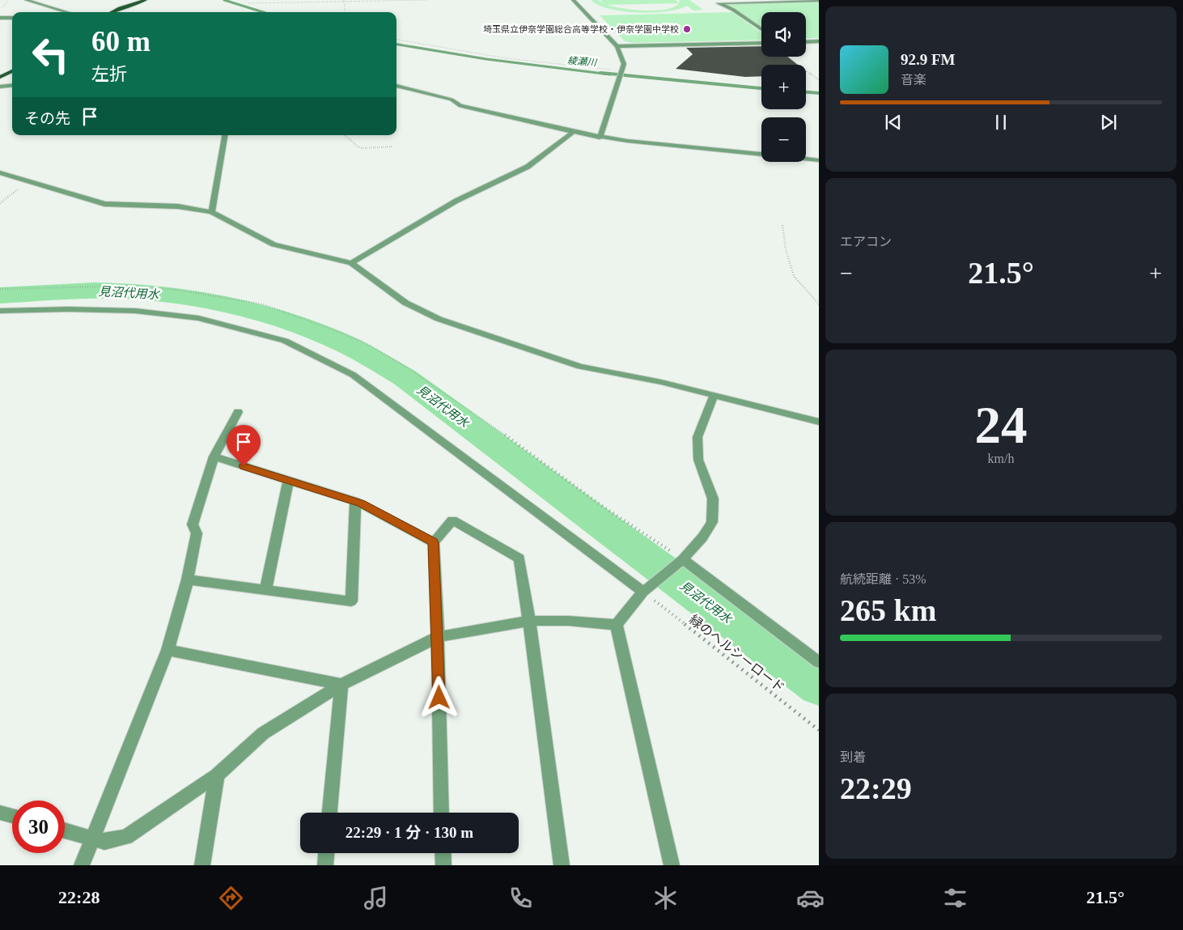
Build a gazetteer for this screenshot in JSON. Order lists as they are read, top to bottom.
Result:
{
  "streets": {
    "path": ["緑のヘルシーロード"]
  },
  "water": ["綾瀬川", "見沼代用水"],
  "places": ["埼玉県立伊奈学園総合高等学校・伊奈学園中学校"],
  "page": {
    "map_buttons": ["+", "−"],
    "turn": ["60 m", "左折"],
    "song": ["92.9 FM", "音楽"],
    "then": "その先",
    "tile": [
      "エアコン",
      ["24", "km/h"],
      ["航続距離 · 53%", "265 km"],
      ["到着", "22:29"]
    ],
    "heat": ["−", "21.5°", "+"],
    "limit": "30",
    "trip": "22:29 · 1 分 · 130 m",
    "tabs": ["22:28", "21.5°"]
  }
}
